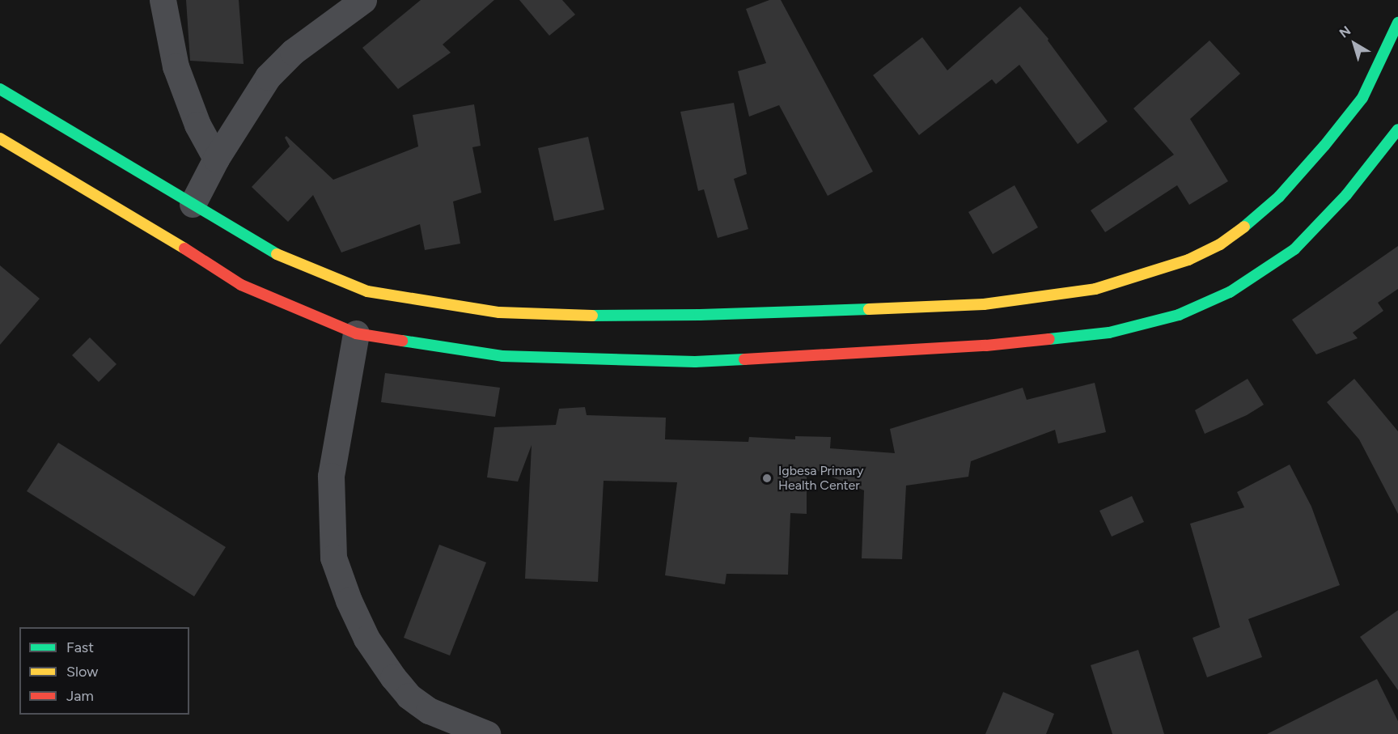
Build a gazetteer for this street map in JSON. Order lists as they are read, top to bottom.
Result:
{
  "places": ["Igbesa Primary Health Center"],
  "legend": ["Fast", "Slow", "Jam"],
  "north": "top left"
}
